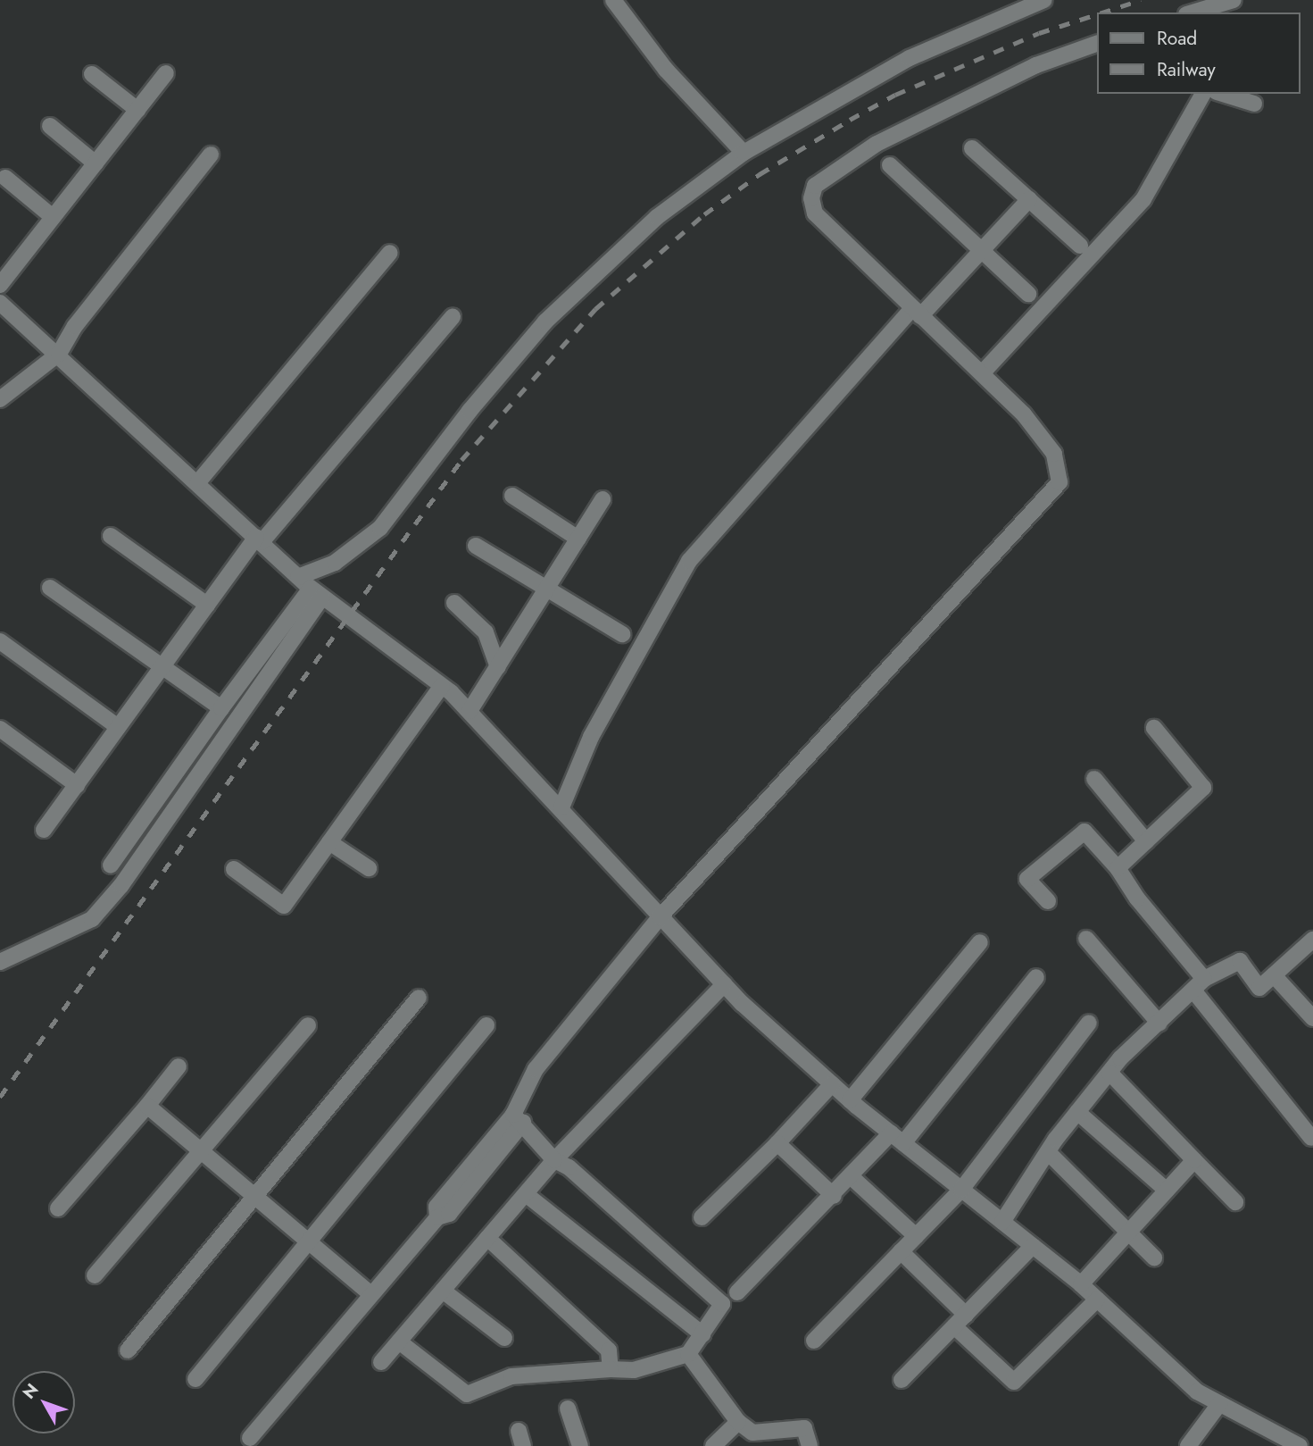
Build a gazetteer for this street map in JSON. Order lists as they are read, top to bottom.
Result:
{
  "legend": ["Road", "Railway"],
  "north": "top left"
}
